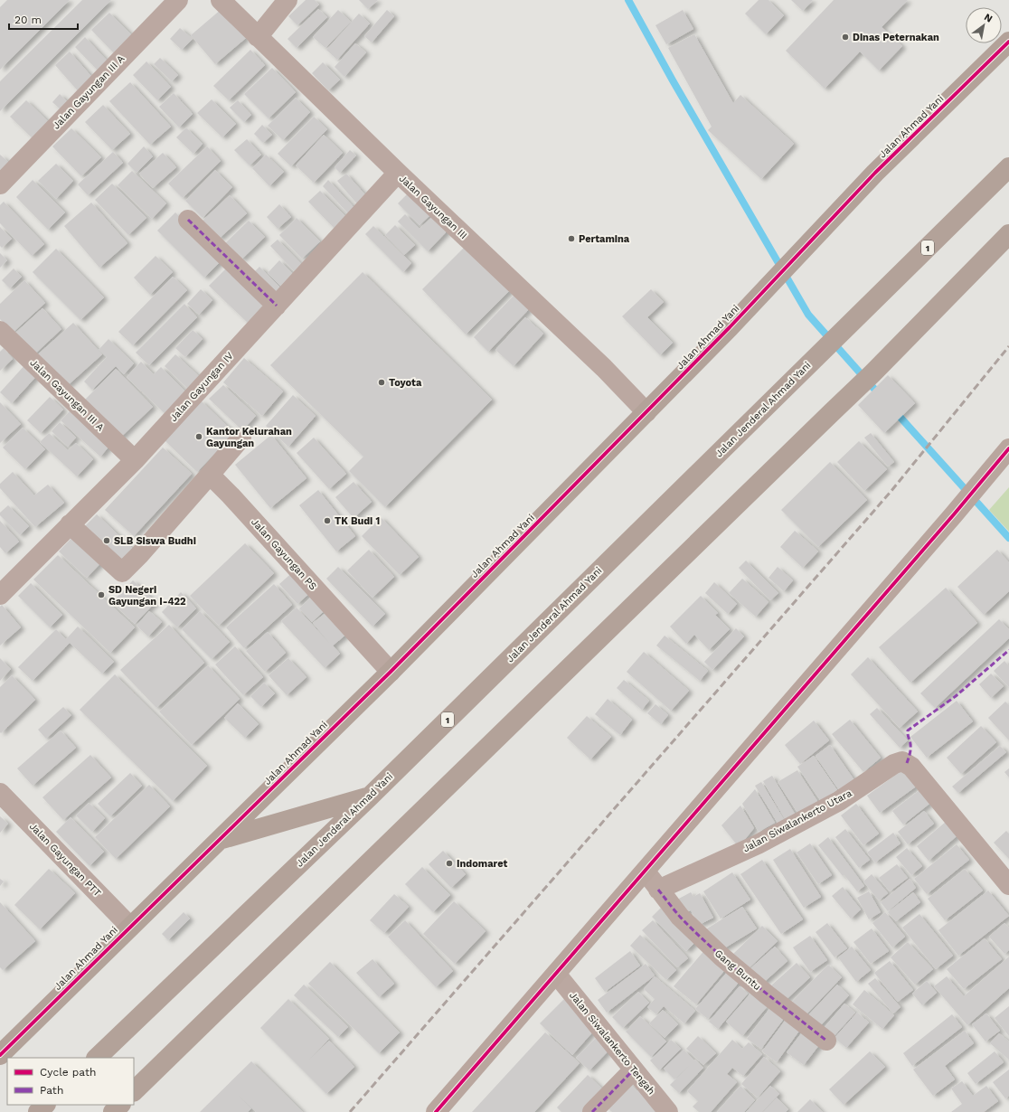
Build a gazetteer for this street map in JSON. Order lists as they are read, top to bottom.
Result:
{
  "streets": {
    "highway": ["Jalan Ahmad Yani", "1", "Jalan Jenderal Ahmad Yani"],
    "street": [
      "Jalan Gayungan III A",
      "Jalan Gayungan III",
      "Jalan Gayungan IV",
      "Jalan Gayungan PS",
      "Jalan Siwalankerto Utara",
      "Jalan Gayungan PTT",
      "Gang Buntu",
      "Jalan Siwalankerto Tengah"
    ]
  },
  "crossings": [
    ["Jalan Gayungan III A", "Jalan Gayungan IV"],
    ["Jalan Ahmad Yani", "Jalan Gayungan III"],
    ["Jalan Ahmad Yani", "Jalan Gayungan PS"],
    ["Jalan Ahmad Yani", "Jalan Gayungan PTT"],
    ["Jalan Gayungan III", "Jalan Gayungan IV"],
    ["Jalan Siwalankerto Utara", "Gang Buntu"]
  ],
  "places": [
    "Dinas Peternakan",
    "Pertamina",
    "Toyota",
    "Kantor Kelurahan Gayungan",
    "TK Budi 1",
    "SLB Siswa Budhi",
    "SD Negeri Gayungan I-422",
    "Indomaret"
  ],
  "legend": ["Cycle path", "Path"],
  "scale_bar": "20 m",
  "north": "top right"
}
